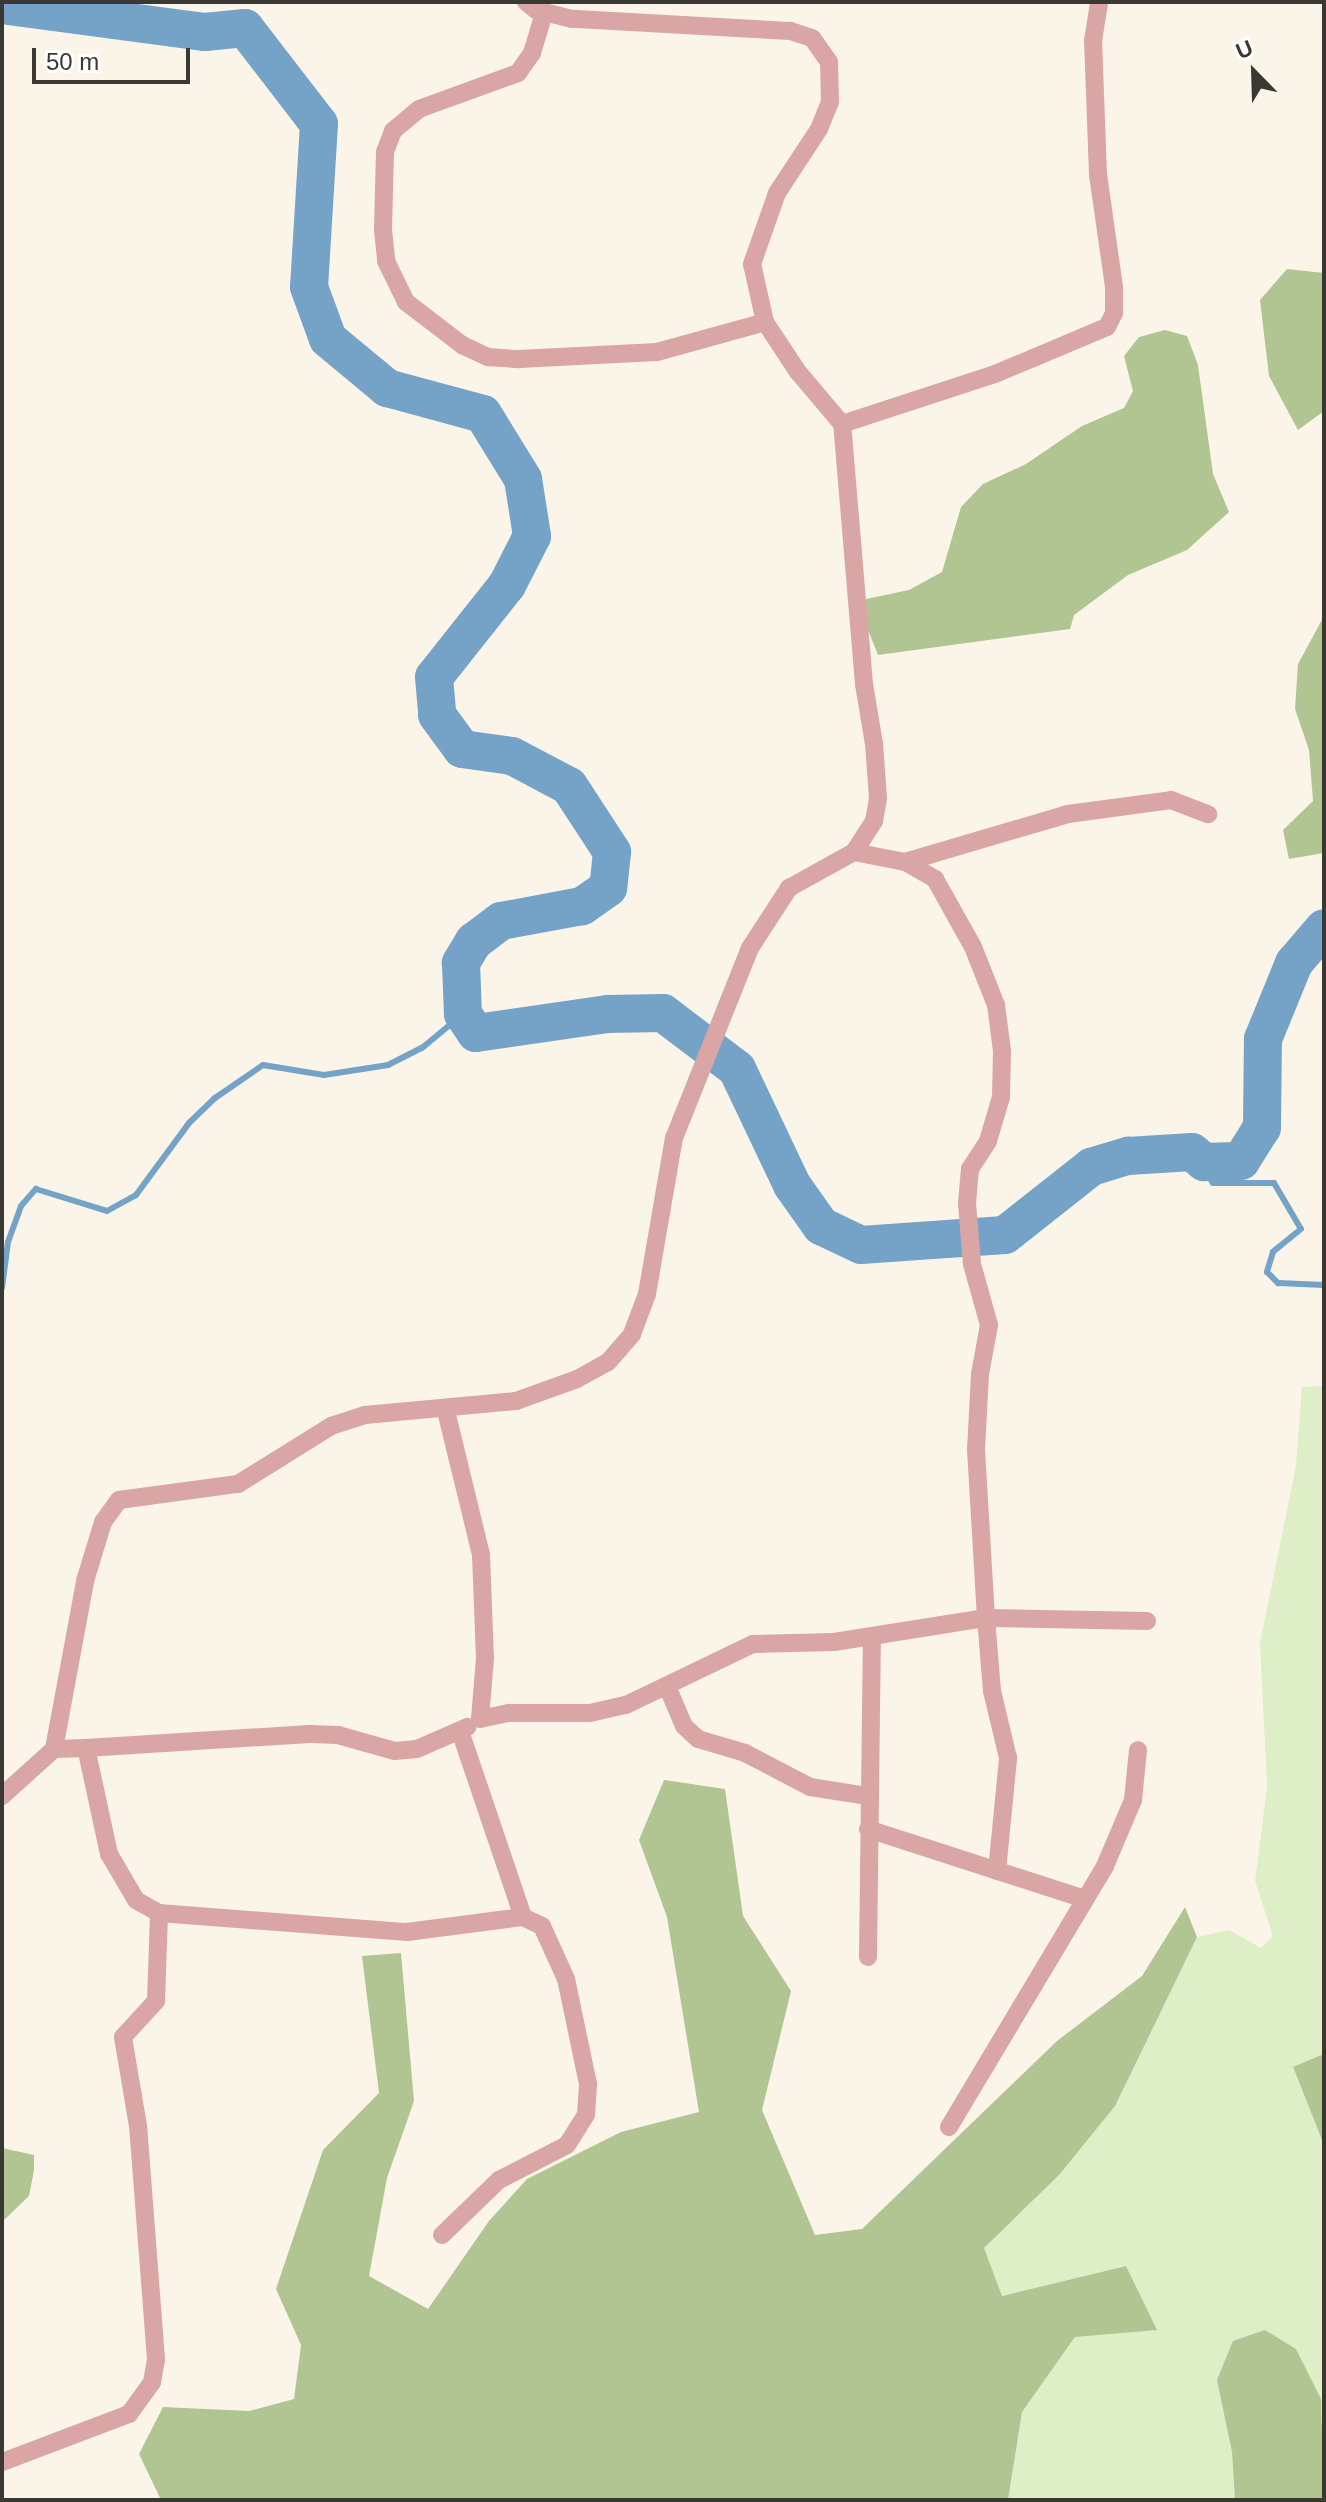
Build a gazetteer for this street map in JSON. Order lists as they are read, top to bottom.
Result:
{
  "scale_bar": "50 m",
  "north": "top left"
}
